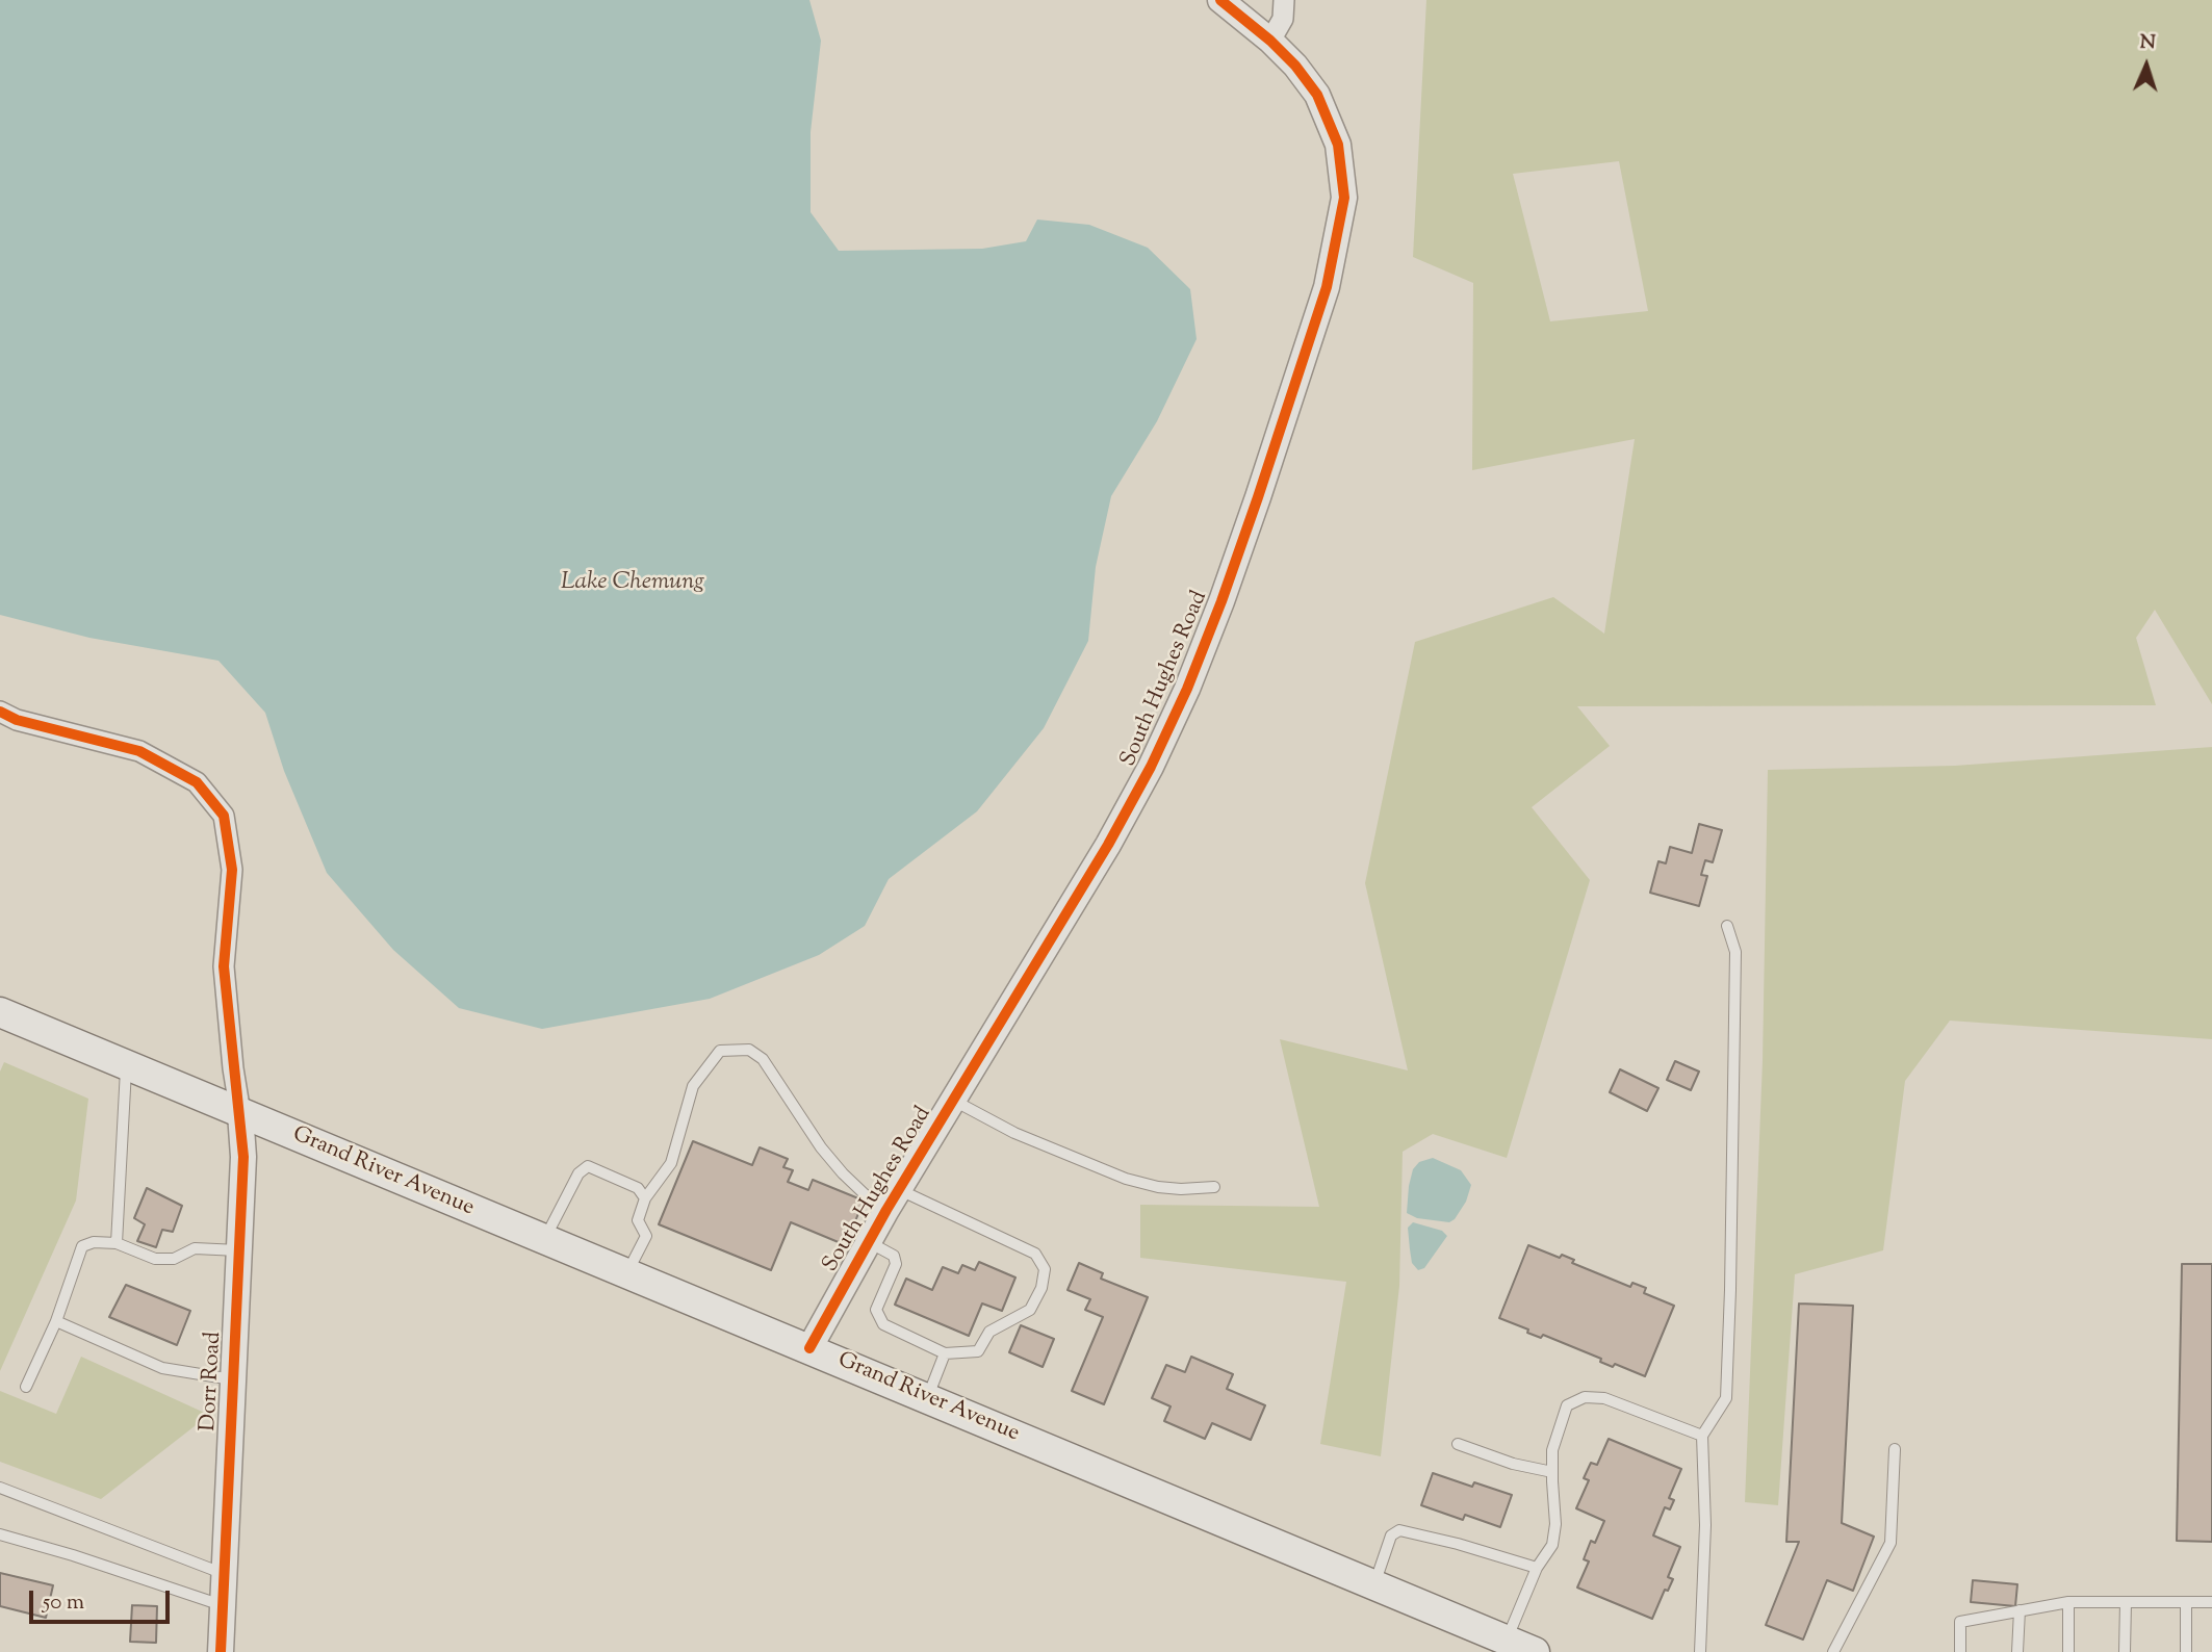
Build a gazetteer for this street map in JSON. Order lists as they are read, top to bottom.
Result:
{
  "streets": {
    "main road": ["Grand River Avenue"],
    "street": ["South Hughes Road", "Dorr Road"]
  },
  "crossings": [
    ["South Hughes Road", "Grand River Avenue"],
    ["Grand River Avenue", "Dorr Road"]
  ],
  "water": ["Lake Chemung"],
  "scale_bar": "50 m",
  "north": "top"
}
